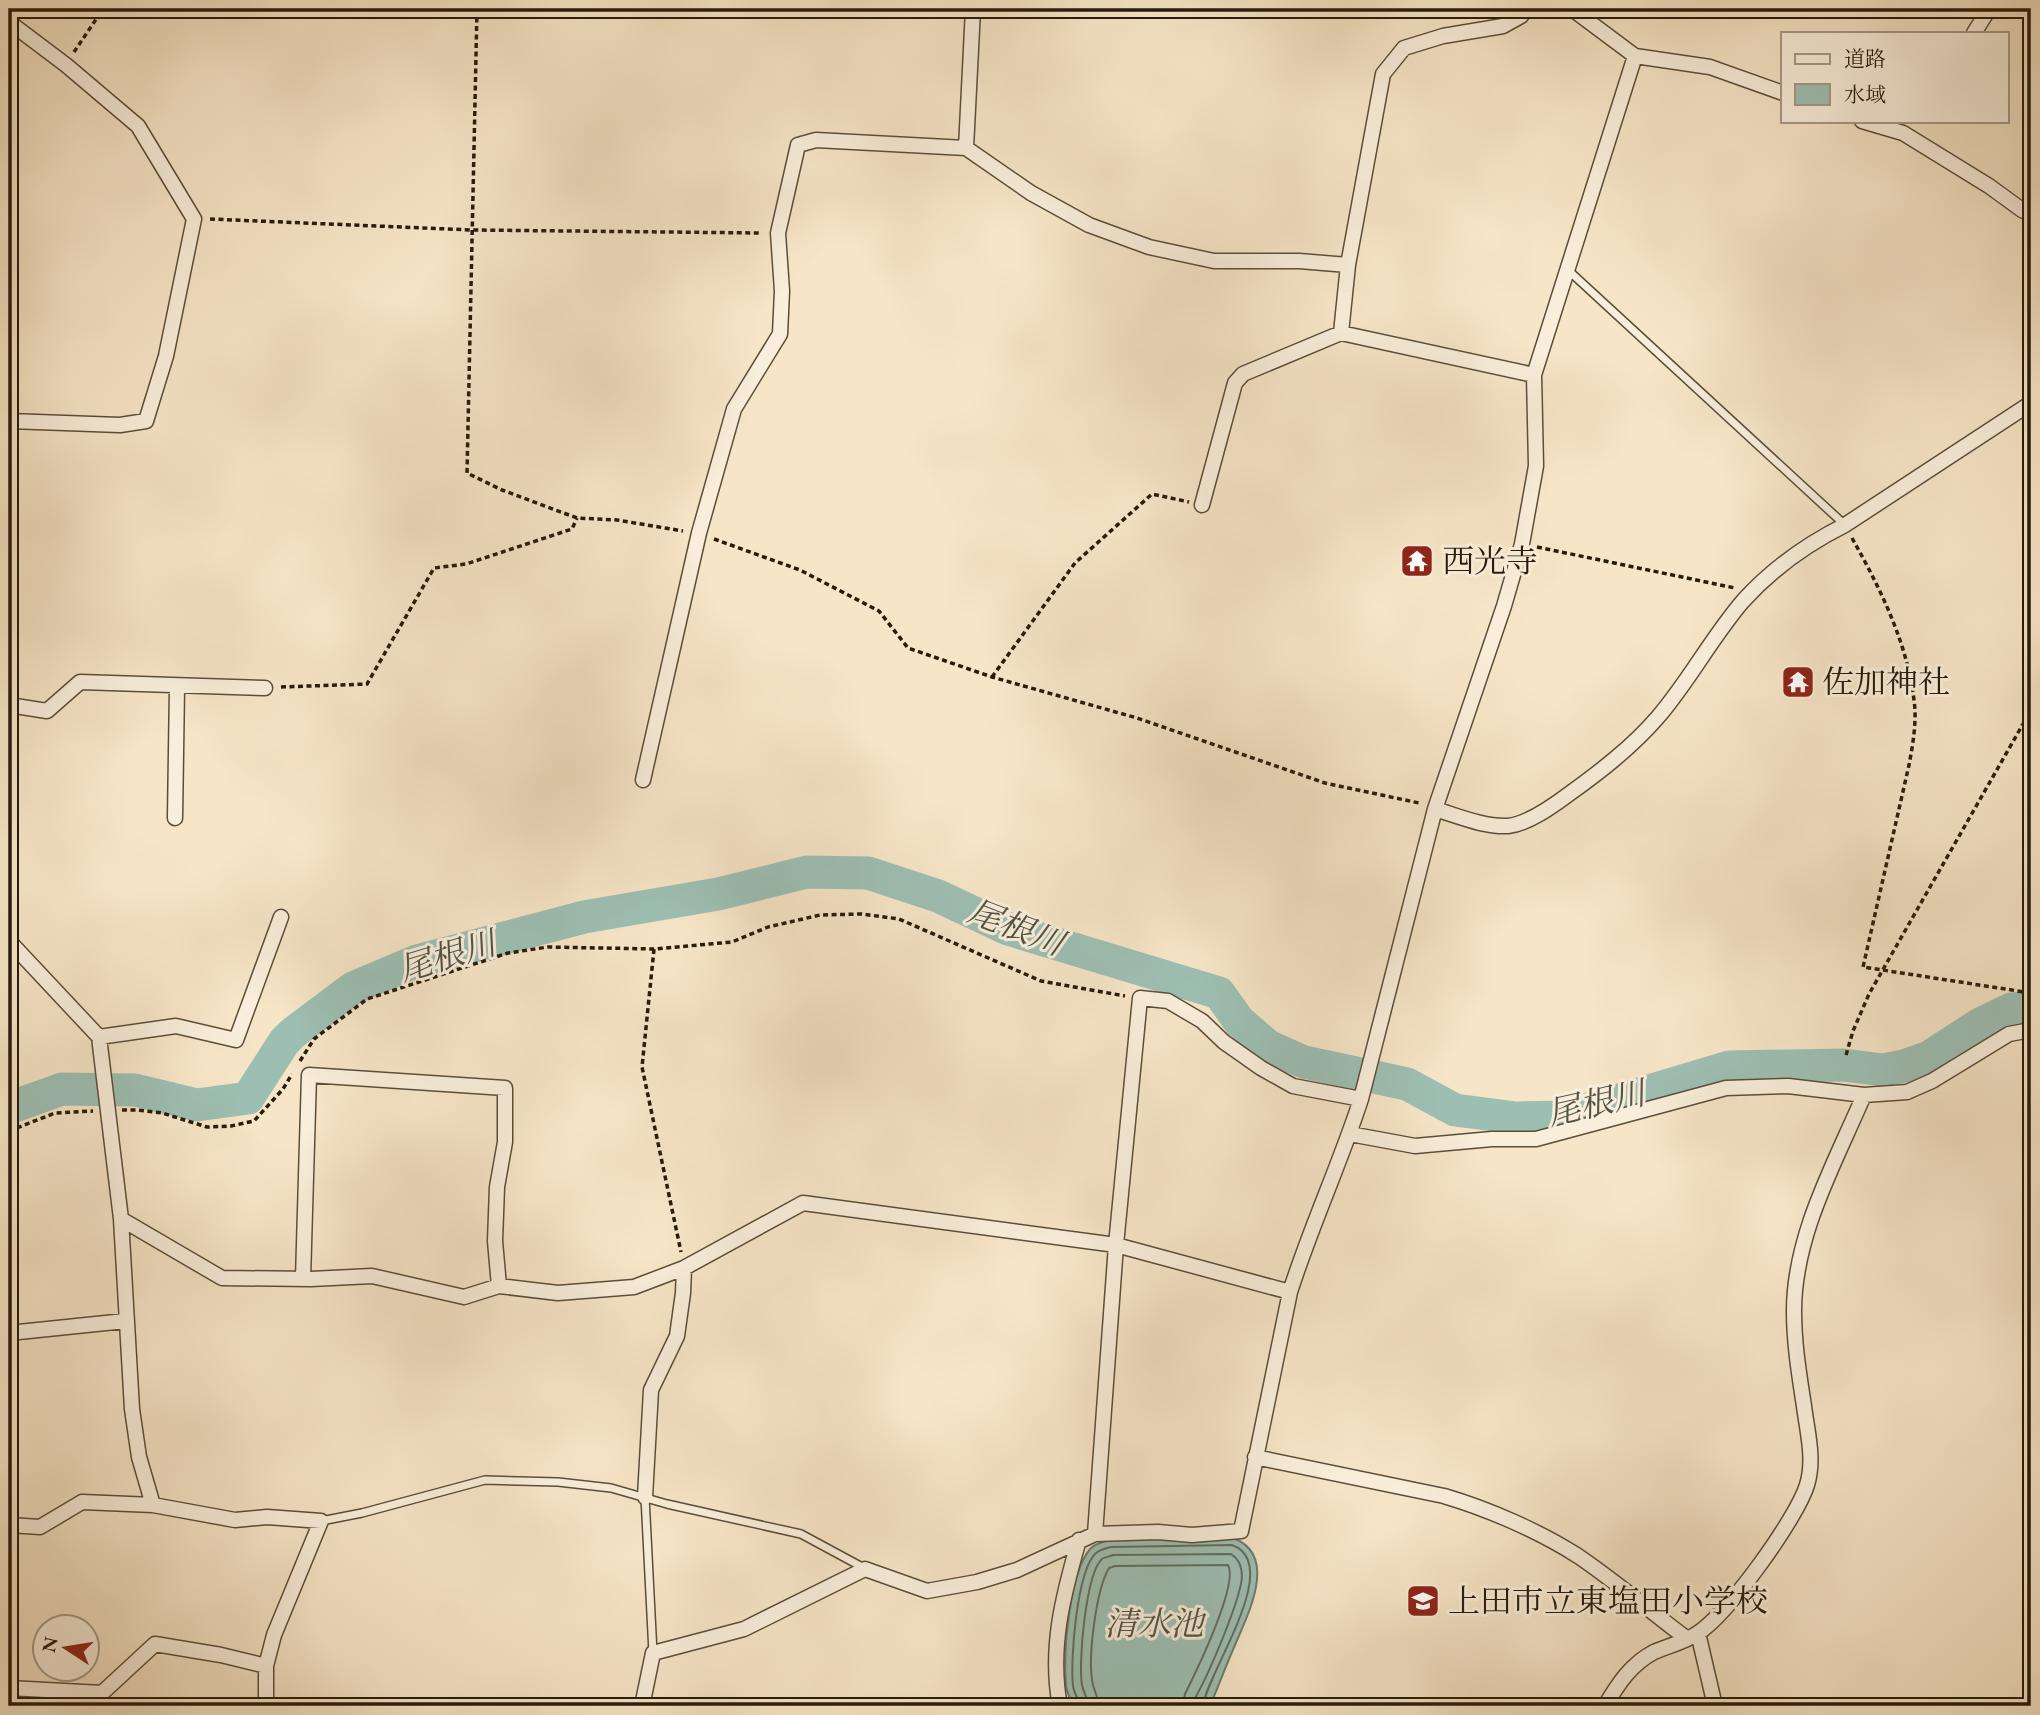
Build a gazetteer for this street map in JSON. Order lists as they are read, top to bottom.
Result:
{
  "water": ["尾根川", "清水池"],
  "places": {
    "temple": ["西光寺", "佐加神社"],
    "school or university": ["上田市立東塩田小学校"]
  },
  "legend": ["道路", "水域"],
  "north": "left"
}
